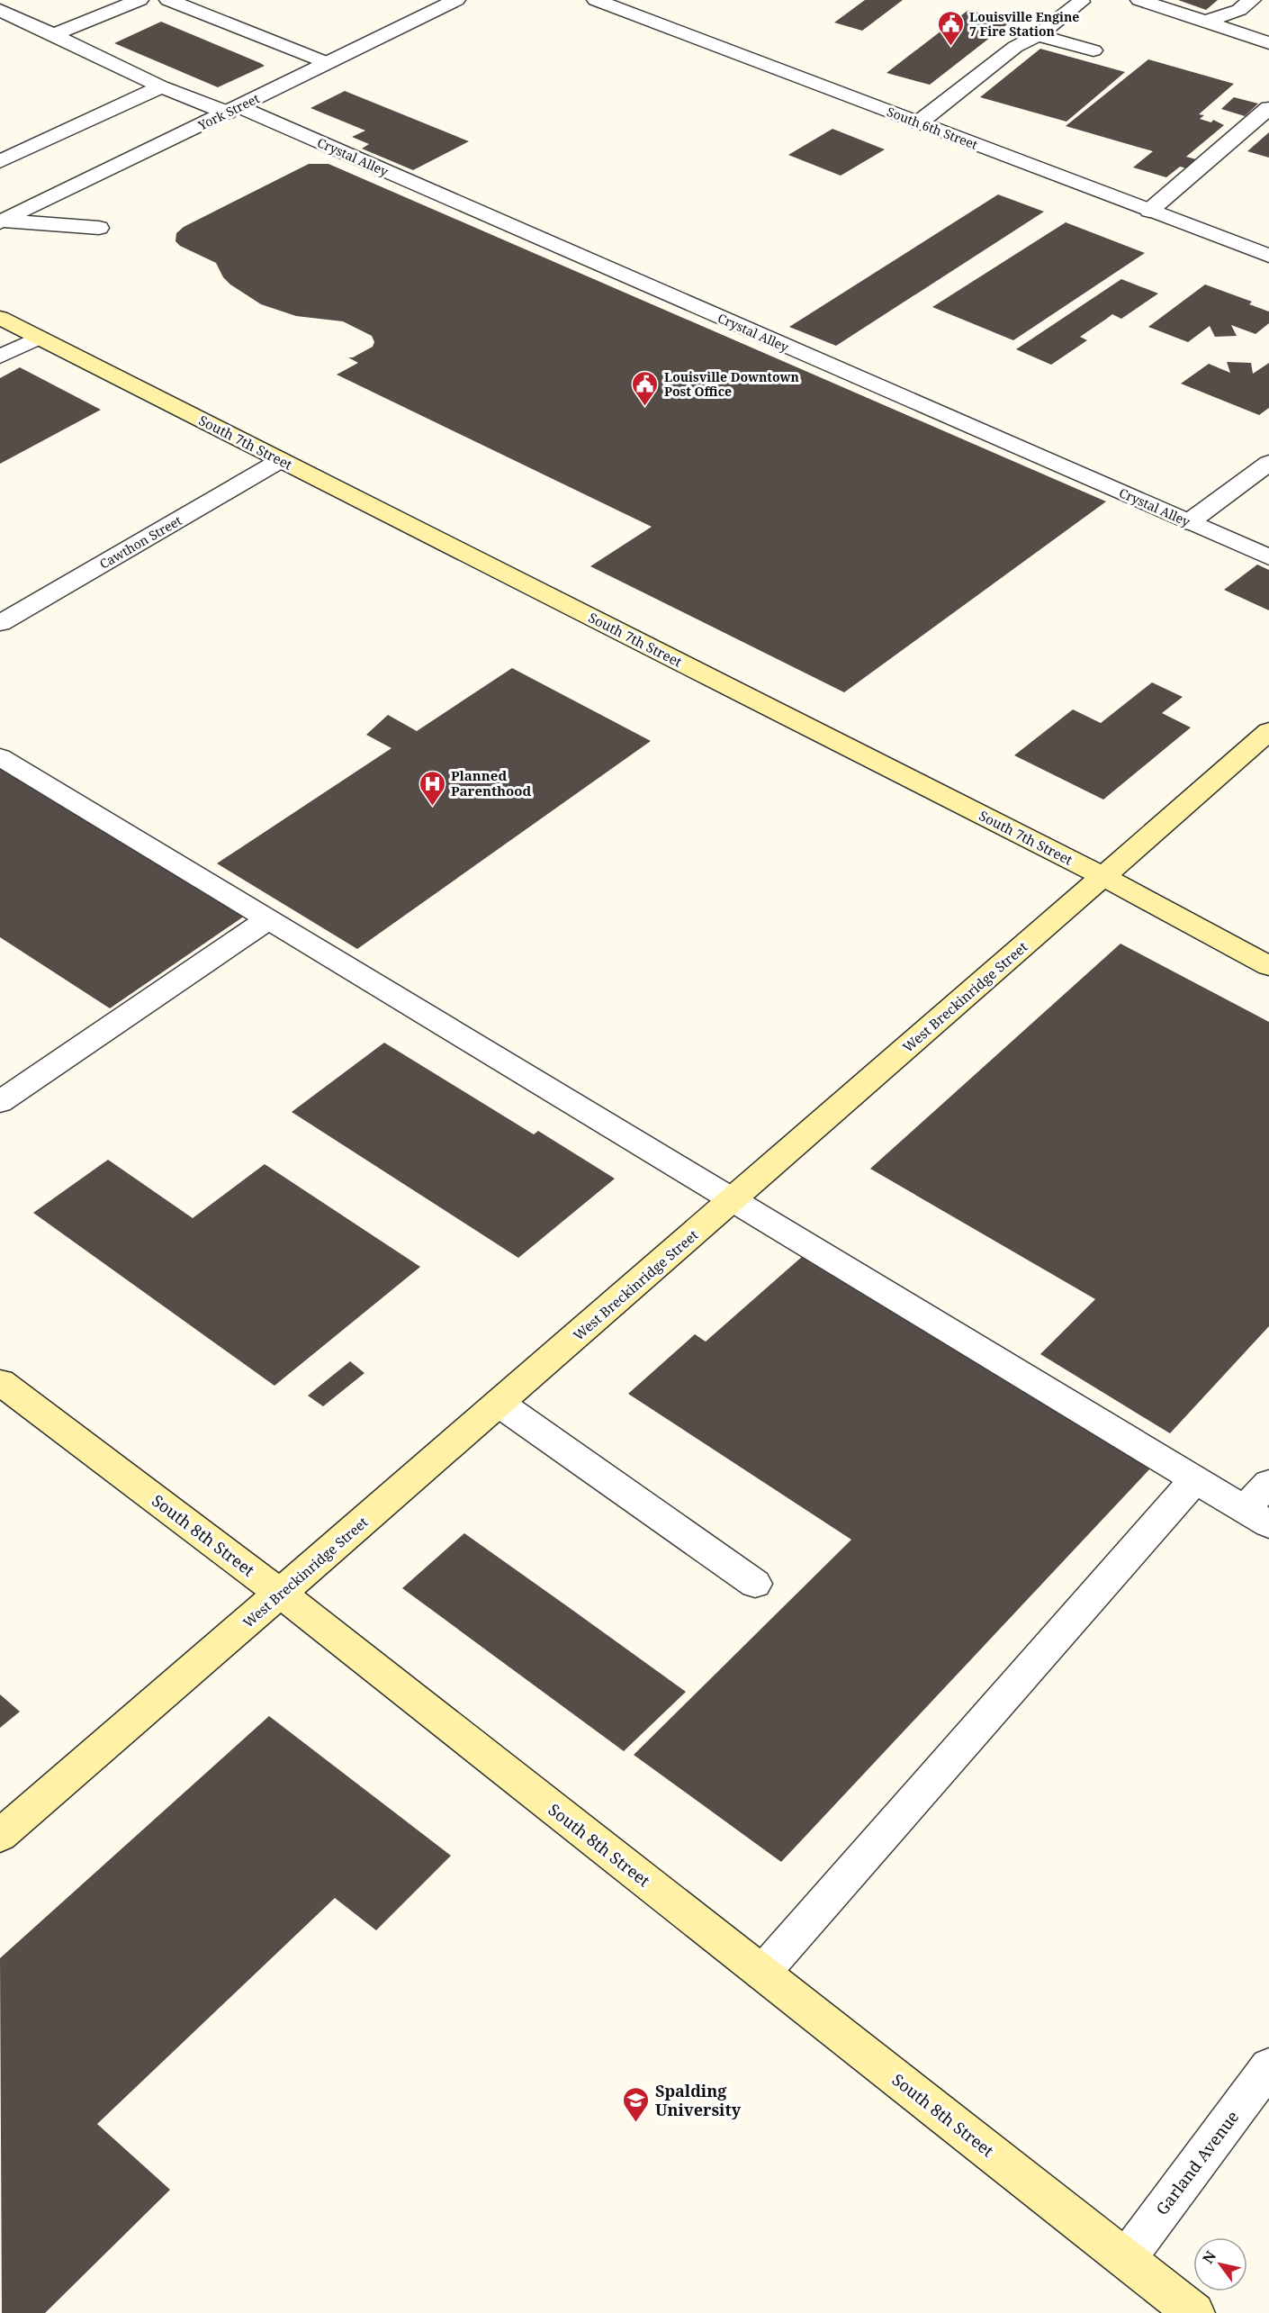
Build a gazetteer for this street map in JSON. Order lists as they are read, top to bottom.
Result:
{
  "streets": {
    "street": [
      "York Street",
      "South 6th Street",
      "Crystal Alley",
      "South 7th Street",
      "Cawthon Street",
      "West Breckinridge Street",
      "South 8th Street",
      "Garland Avenue"
    ]
  },
  "crossings": [
    ["York Street", "Crystal Alley"],
    ["South 7th Street", "Cawthon Street"],
    ["South 7th Street", "West Breckinridge Street"],
    ["West Breckinridge Street", "South 8th Street"],
    ["South 8th Street", "Garland Avenue"]
  ],
  "places": {
    "public building": ["Louisville Engine 7 Fire Station", "Louisville Downtown Post Office"],
    "hospital": ["Planned Parenthood"],
    "school or university": ["Spalding University"]
  },
  "north": "top left"
}
